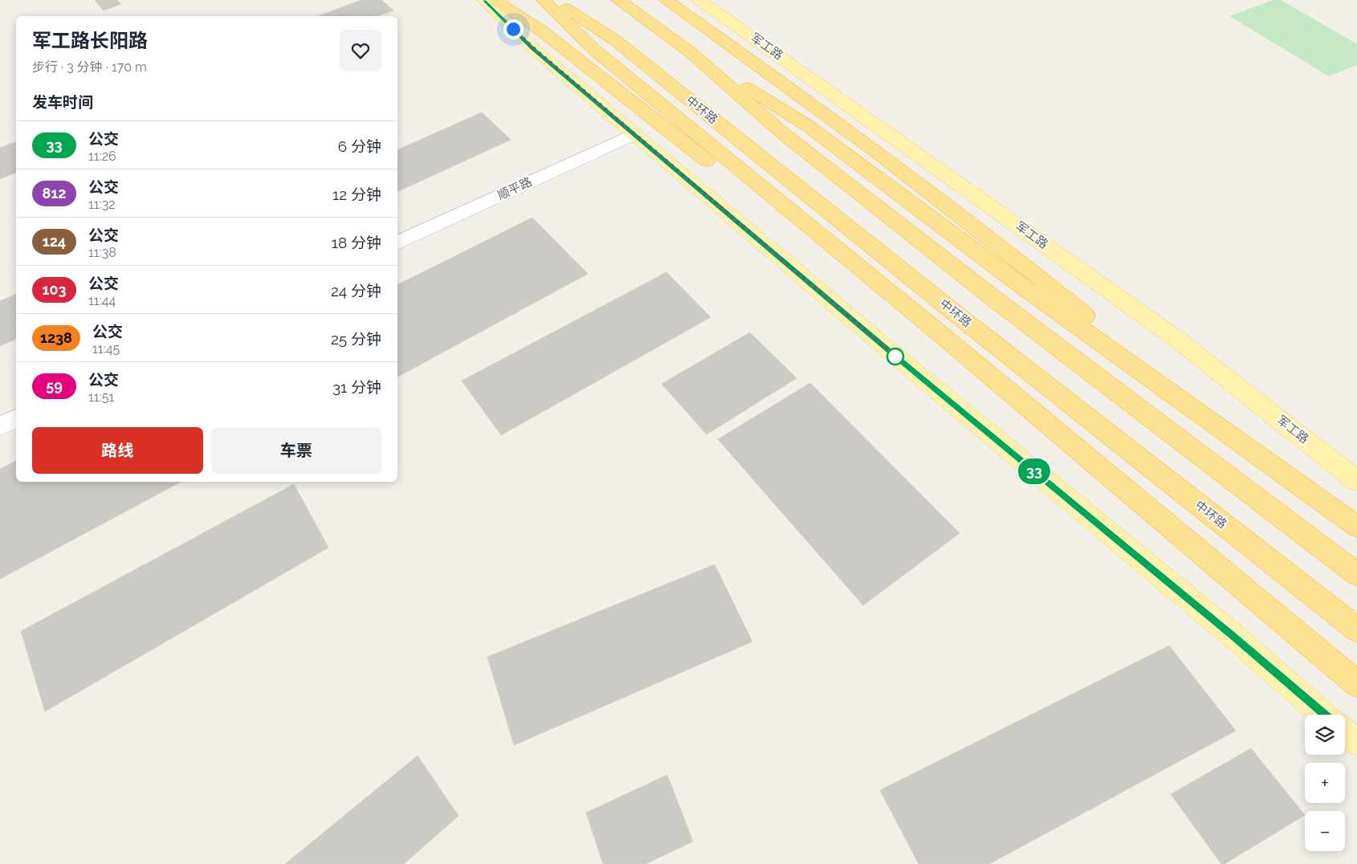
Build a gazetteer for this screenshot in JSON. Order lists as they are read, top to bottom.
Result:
{
  "streets": {
    "highway": ["中环路"],
    "main road": ["军工路"],
    "street": ["顺平路"]
  },
  "lines": ["bus line 33"],
  "page": {
    "on_map": "33",
    "heading": [
      ["军工路长阳路", "步行 · 3 分钟 · 170 m"],
      "发车时间"
    ],
    "list": [
      {
        "mark": "33",
        "name": "公交",
        "note": "11:26",
        "value": "6 分钟"
      },
      {
        "mark": "812",
        "name": "公交",
        "note": "11:32",
        "value": "12 分钟"
      },
      {
        "mark": "124",
        "name": "公交",
        "note": "11:38",
        "value": "18 分钟"
      },
      {
        "mark": "103",
        "name": "公交",
        "note": "11:44",
        "value": "24 分钟"
      },
      {
        "mark": "1238",
        "name": "公交",
        "note": "11:45",
        "value": "25 分钟"
      },
      {
        "mark": "59",
        "name": "公交",
        "note": "11:51",
        "value": "31 分钟"
      }
    ],
    "buttons": ["路线", "车票"],
    "map_buttons": ["+", "−"]
  }
}
